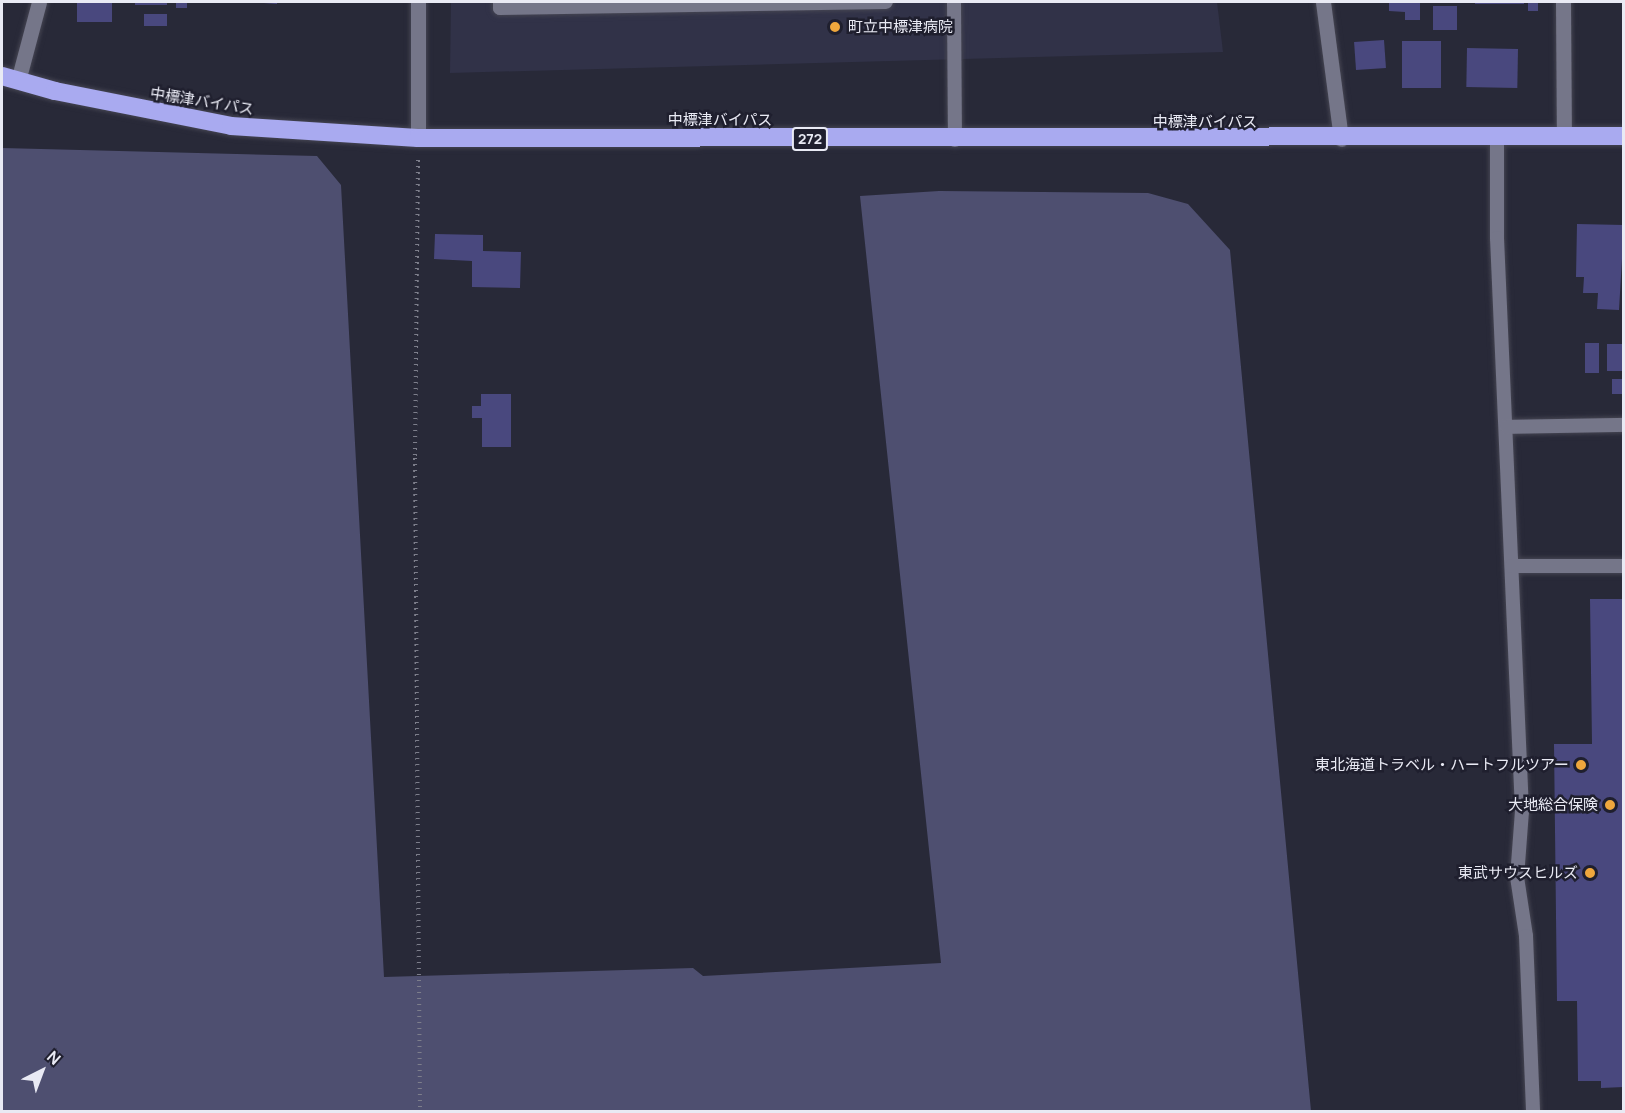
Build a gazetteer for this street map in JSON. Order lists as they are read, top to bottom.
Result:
{
  "streets": {
    "highway": ["中標津バイパス", "272"]
  },
  "places": [
    "町立中標津病院",
    "東北海道トラベル・ハートフルツアー",
    "大地総合保険",
    "東武サウスヒルズ"
  ],
  "north": "top right"
}
